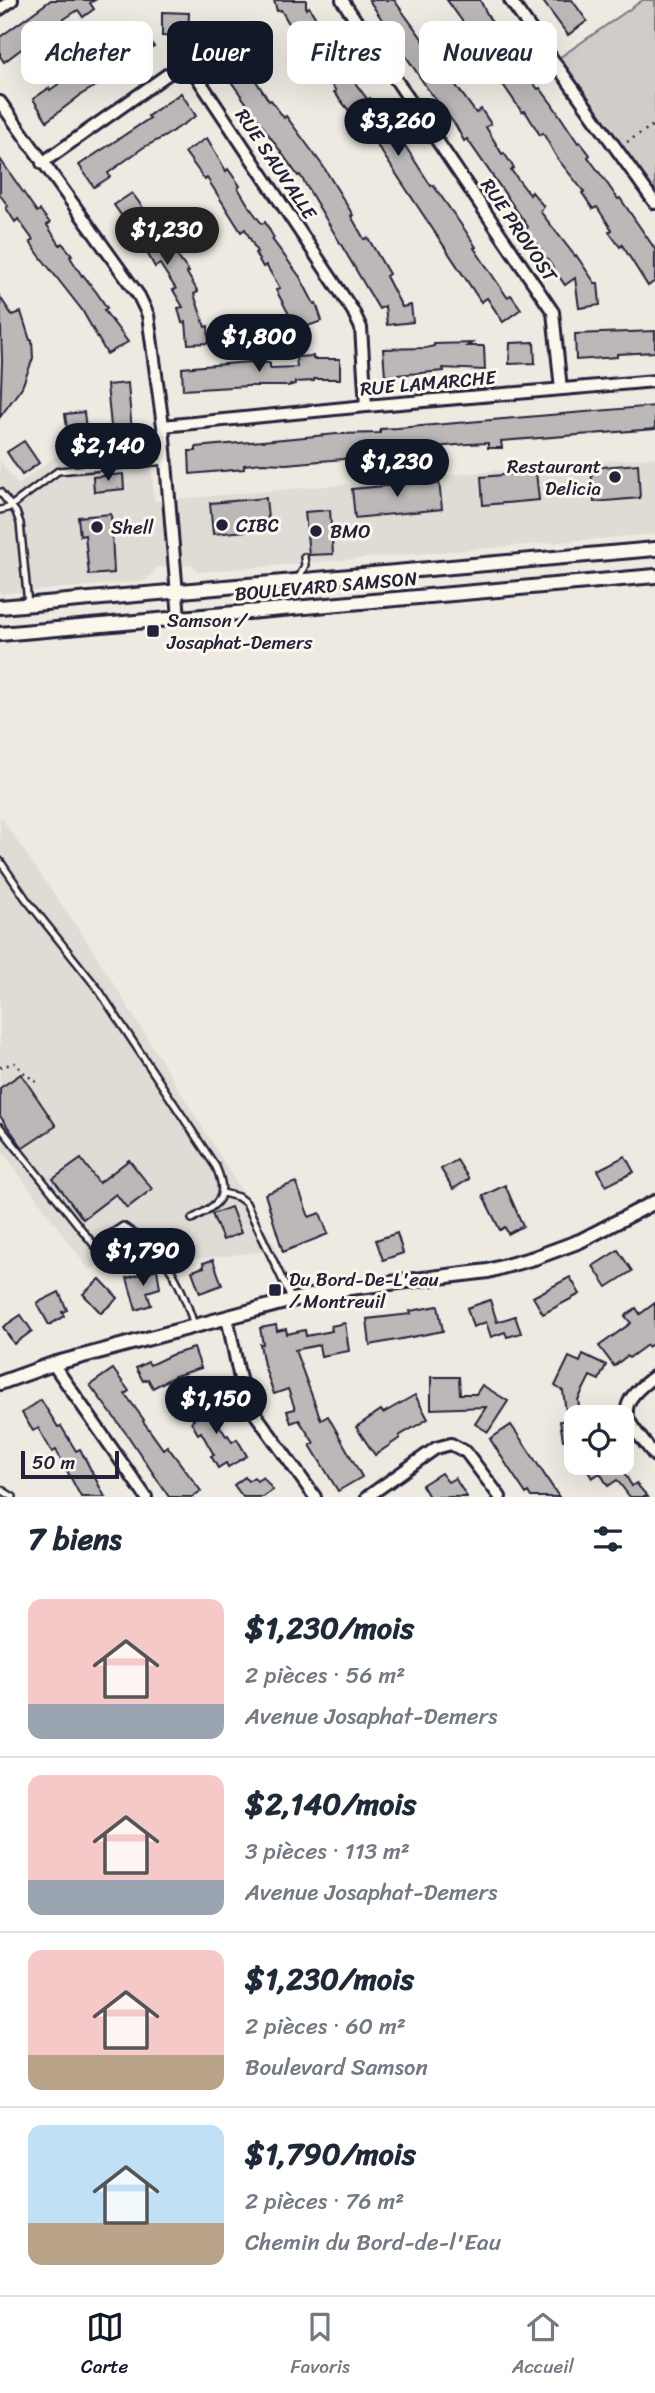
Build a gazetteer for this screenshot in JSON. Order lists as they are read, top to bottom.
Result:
{
  "streets": {
    "street": [
      "RUE SAUVALLE",
      "RUE PROVOST",
      "RUE LAMARCHE",
      "BOULEVARD SAMSON"
    ]
  },
  "crossings": [
    ["RUE SAUVALLE", "RUE LAMARCHE"],
    ["RUE PROVOST", "RUE LAMARCHE"]
  ],
  "places": {
    "other": [
      "Restaurant Delicia",
      "CIBC",
      "Shell",
      "BMO"
    ],
    "transit": ["Samson / Josaphat-Demers", "Du Bord-De-L'eau / Montreuil"]
  },
  "scale_bar": "50 m",
  "page": {
    "chip": [
      "Acheter",
      "Louer",
      "Filtres",
      "Nouveau"
    ],
    "price": [
      "$3,260",
      "$1,230",
      "$1,800",
      "$2,140",
      "$1,230",
      "$1,790",
      "$1,150"
    ],
    "scale": "50 m",
    "heading": "7 biens",
    "list": [
      {
        "name": "$1,230/mois",
        "note": "2 pièces · 56 m² · Avenue Josaphat-Demers"
      },
      {
        "name": "$2,140/mois",
        "note": "3 pièces · 113 m² · Avenue Josaphat-Demers"
      },
      {
        "name": "$1,230/mois",
        "note": "2 pièces · 60 m² · Boulevard Samson"
      },
      {
        "name": "$1,790/mois",
        "note": "2 pièces · 76 m² · Chemin du Bord-de-l'Eau"
      }
    ],
    "tabs": ["Carte", "Favoris", "Accueil"]
  }
}
